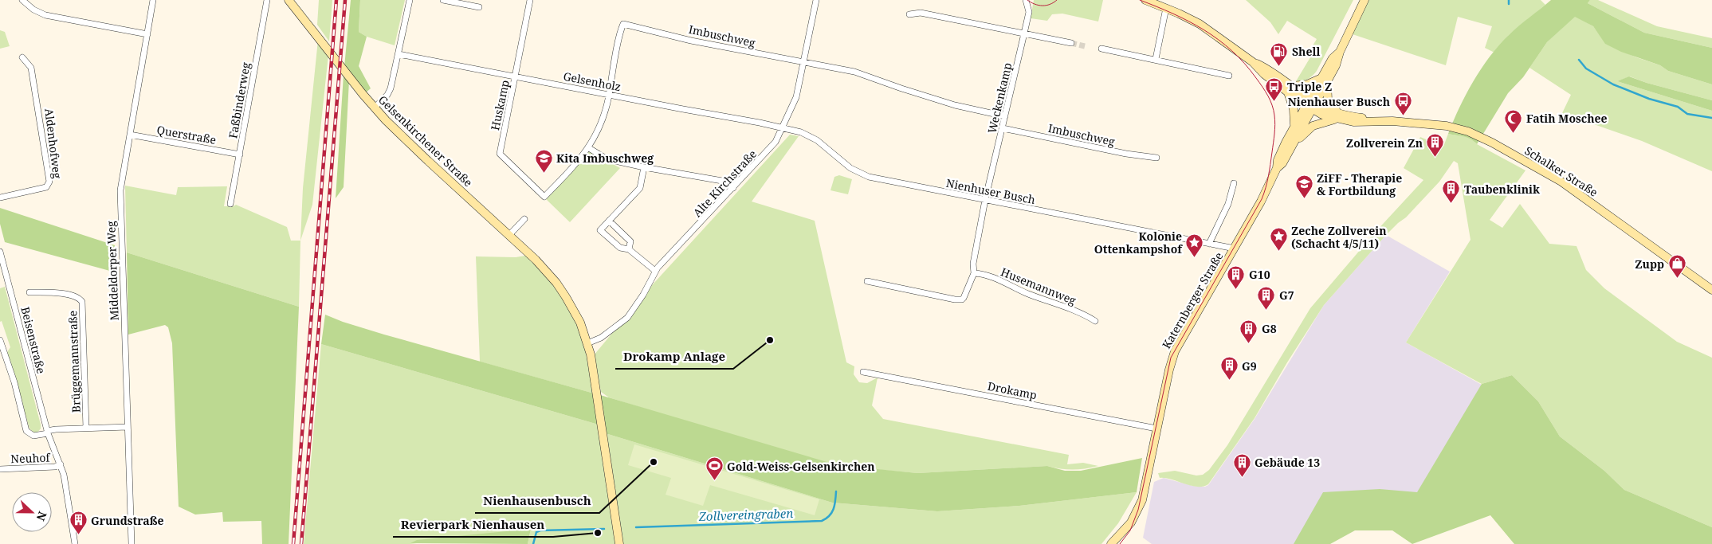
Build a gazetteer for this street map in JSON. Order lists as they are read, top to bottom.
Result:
{
  "streets": {
    "street": [
      "Imbuschweg",
      "Gelsenholz",
      "Weckenkamp",
      "Faßbinderweg",
      "Huskamp",
      "Querstraße",
      "Gelsenkirchener Straße",
      "Aldenhofweg",
      "Schalker Straße",
      "Alte Kirchstraße",
      "Nienhuser Busch",
      "Middeldorper Weg",
      "Husemannweg",
      "Katernberger Straße",
      "Beisenstraße",
      "Brüggemannstraße",
      "Drokamp",
      "Neuhof"
    ]
  },
  "crossings": [
    ["Imbuschweg", "Gelsenholz"],
    ["Imbuschweg", "Weckenkamp"],
    ["Imbuschweg", "Huskamp"],
    ["Imbuschweg", "Alte Kirchstraße"],
    ["Gelsenholz", "Huskamp"],
    ["Gelsenholz", "Alte Kirchstraße"],
    ["Gelsenholz", "Nienhuser Busch"],
    ["Weckenkamp", "Nienhuser Busch"],
    ["Faßbinderweg", "Querstraße"],
    ["Querstraße", "Middeldorper Weg"],
    ["Gelsenkirchener Straße", "Alte Kirchstraße"],
    ["Schalker Straße", "Katernberger Straße"],
    ["Alte Kirchstraße", "Nienhuser Busch"],
    ["Nienhuser Busch", "Katernberger Straße"],
    ["Middeldorper Weg", "Brüggemannstraße"],
    ["Katernberger Straße", "Drokamp"],
    ["Beisenstraße", "Brüggemannstraße"],
    ["Beisenstraße", "Neuhof"]
  ],
  "water": ["Zollvereingraben"],
  "places": {
    "fuel station": ["Shell"],
    "bus stop": ["Triple Z", "Nienhauser Busch"],
    "mosque": ["Fatih Moschee"],
    "building": [
      "Zollverein Zn",
      "Taubenklinik",
      "G10",
      "G7",
      "G8",
      "G9",
      "Gebäude 13",
      "Grundstraße"
    ],
    "school or university": ["Kita Imbuschweg", "ZiFF - Therapie & Fortbildung"],
    "place": ["Zeche Zollverein (Schacht 4/5/11)", "Kolonie Ottenkampshof"],
    "shop": ["Zupp"],
    "other": ["Drokamp Anlage", "Nienhausenbusch", "Revierpark Nienhausen"],
    "sports": ["Gold-Weiss-Gelsenkirchen"]
  },
  "north": "right"
}
